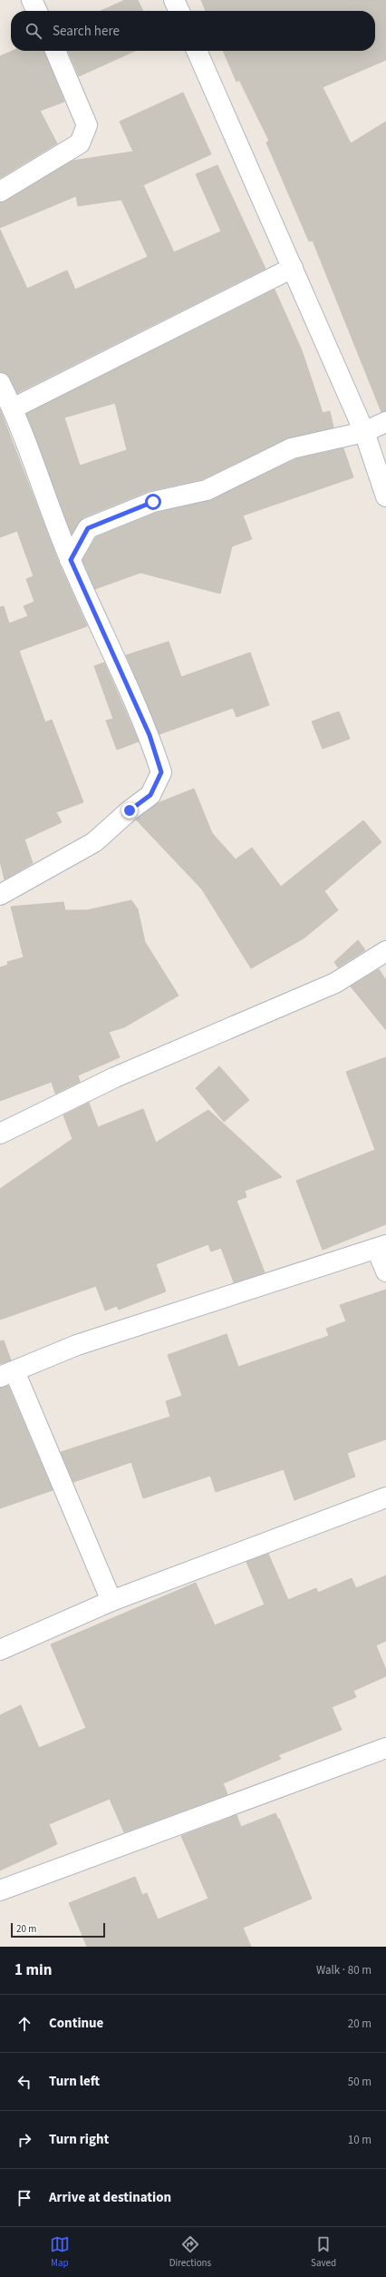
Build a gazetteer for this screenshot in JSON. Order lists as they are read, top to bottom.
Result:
{
  "scale_bar": "20 m",
  "page": {
    "search": "Search here",
    "scale": "20 m",
    "heading": ["1 min", "Walk · 80 m"],
    "list": [
      ["Continue", "20 m"],
      ["Turn left", "50 m"],
      ["Turn right", "10 m"],
      "Arrive at destination"
    ],
    "nav": ["Map", "Directions", "Saved"]
  }
}
